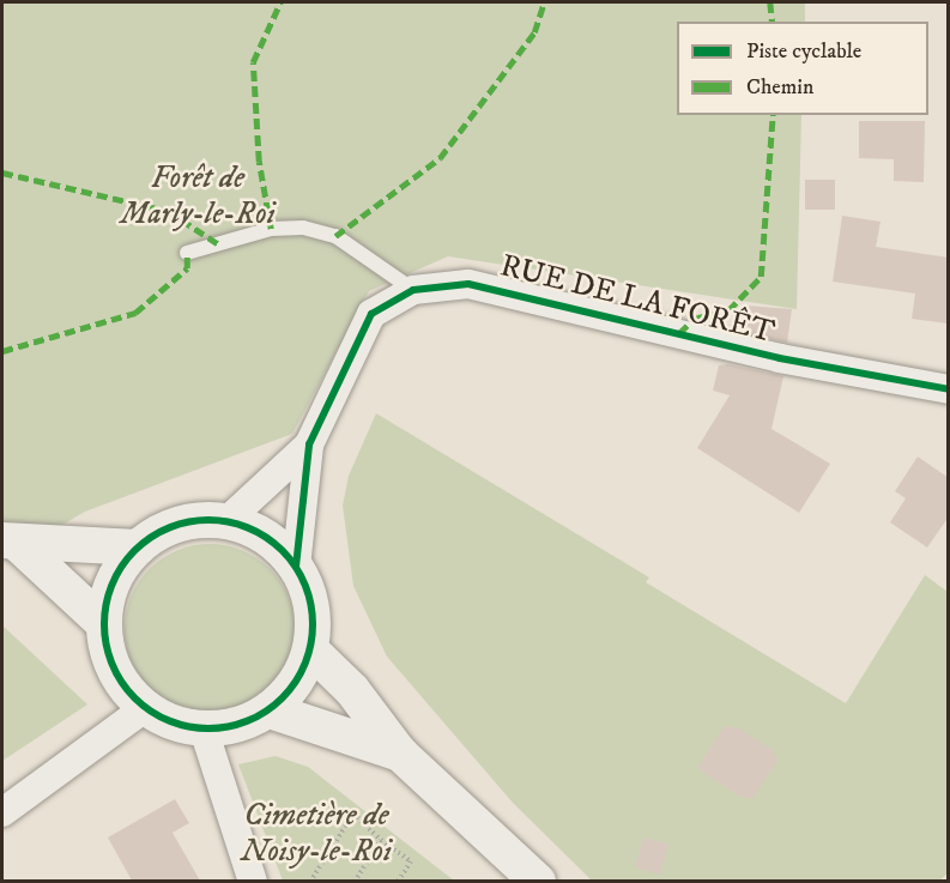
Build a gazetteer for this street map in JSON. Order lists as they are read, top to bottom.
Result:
{
  "streets": {
    "street": ["RUE DE LA FORÊT"]
  },
  "parks": ["Forêt de Marly-le-Roi", "Cimetière de Noisy-le-Roi"],
  "legend": ["Piste cyclable", "Chemin"]
}
